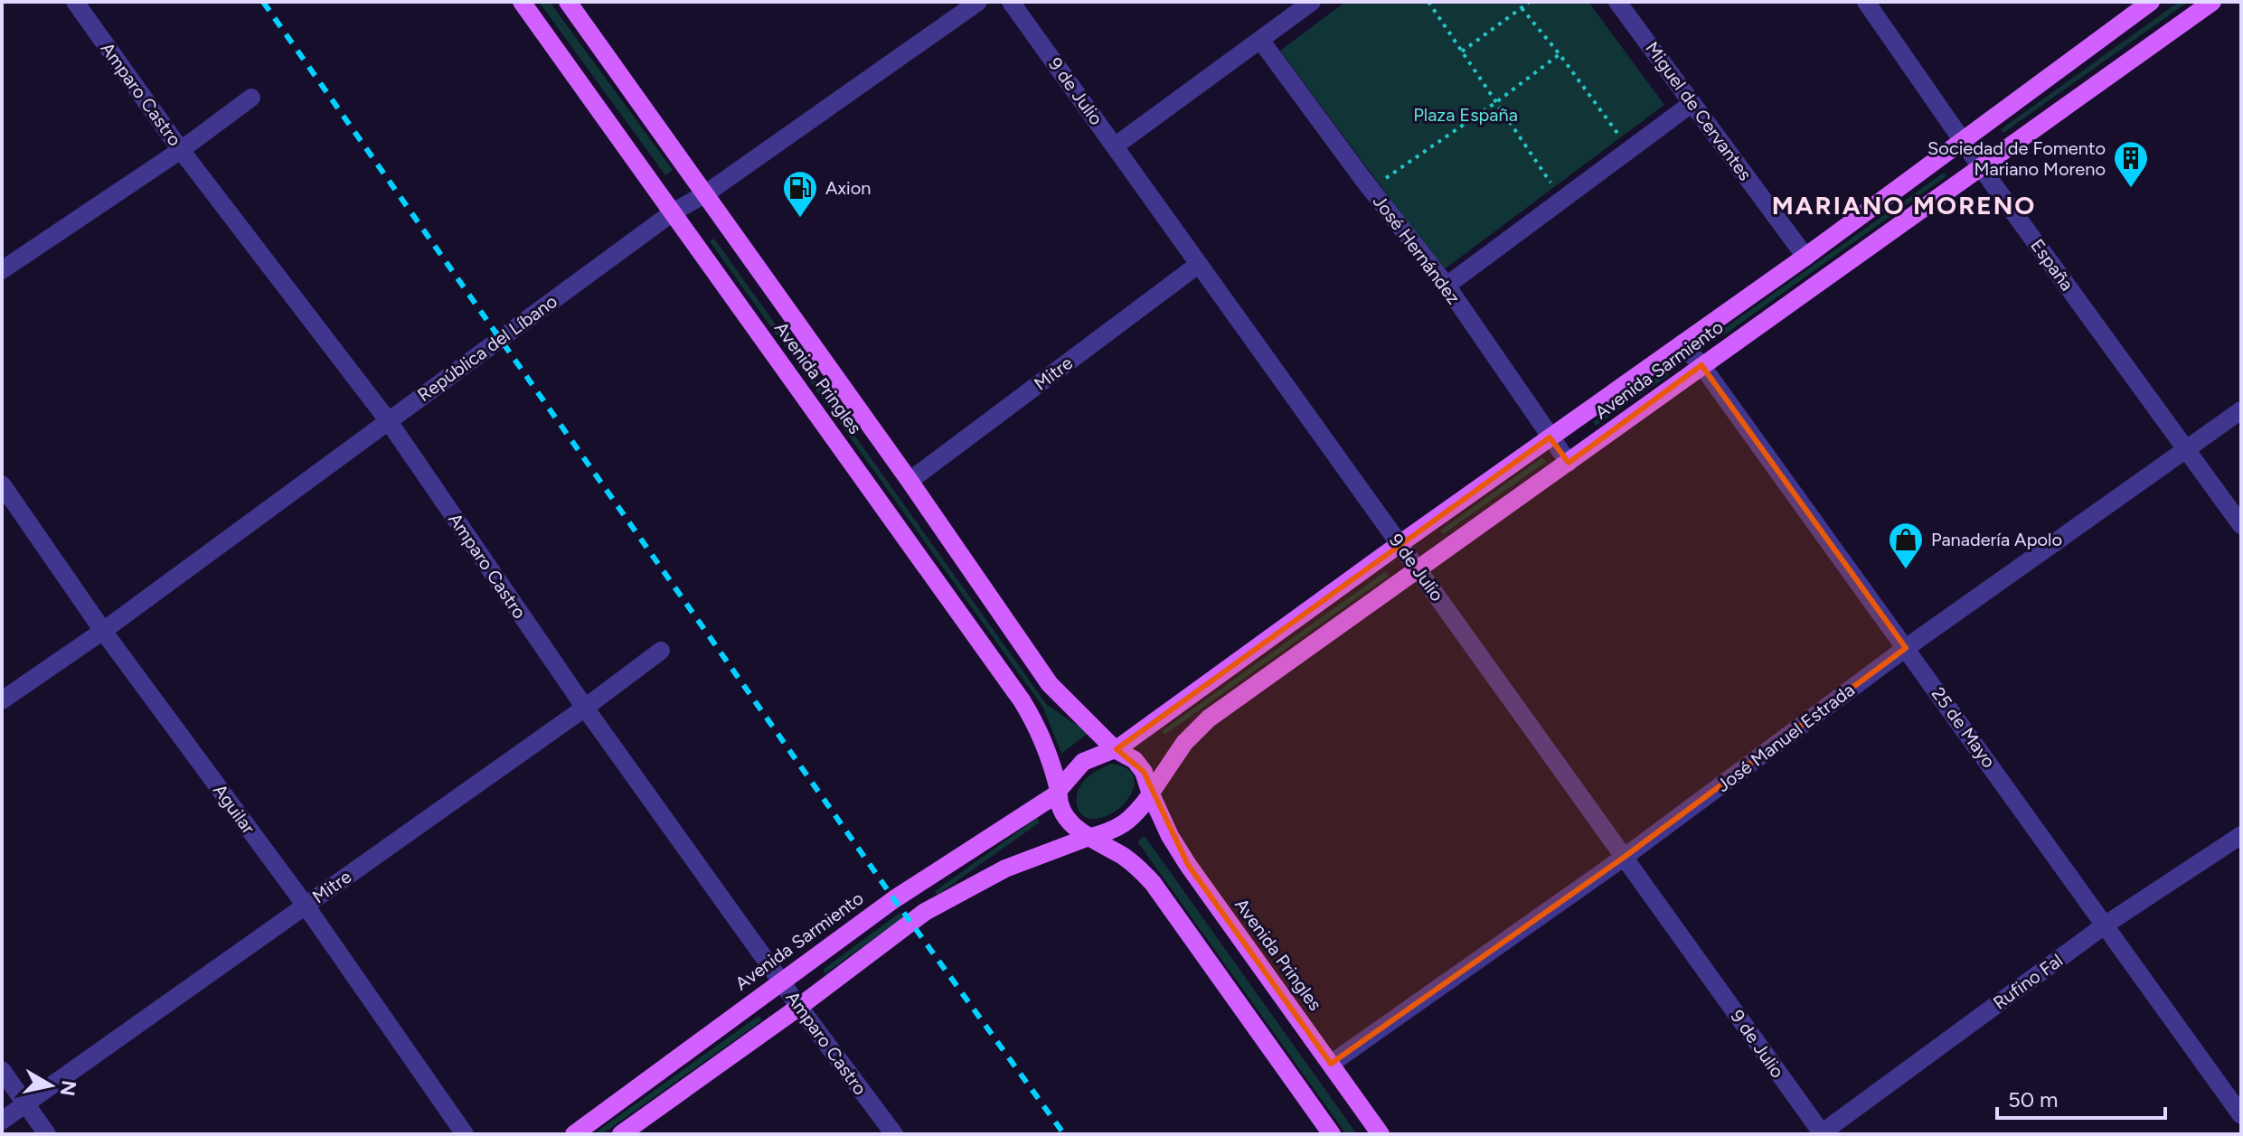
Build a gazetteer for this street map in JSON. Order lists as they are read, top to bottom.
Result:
{
  "streets": {
    "main road": ["Avenida Sarmiento", "Avenida Pringles"],
    "street": [
      "9 de Julio",
      "Amparo Castro",
      "Miguel de Cervantes",
      "José Hernández",
      "España",
      "República del Líbano",
      "Mitre",
      "25 de Mayo",
      "José Manuel Estrada",
      "Aguilar",
      "Rufino Fal"
    ]
  },
  "crossings": [
    ["9 de Julio", "Avenida Sarmiento"],
    ["9 de Julio", "Mitre"],
    ["9 de Julio", "José Manuel Estrada"],
    ["9 de Julio", "Rufino Fal"],
    ["Amparo Castro", "República del Líbano"],
    ["Amparo Castro", "Avenida Sarmiento"],
    ["Amparo Castro", "Mitre"],
    ["Miguel de Cervantes", "Avenida Sarmiento"],
    ["José Hernández", "Avenida Sarmiento"],
    ["España", "Avenida Sarmiento"],
    ["España", "José Manuel Estrada"],
    ["República del Líbano", "Avenida Pringles"],
    ["República del Líbano", "Aguilar"],
    ["Avenida Sarmiento", "Avenida Pringles"],
    ["Avenida Sarmiento", "25 de Mayo"],
    ["Mitre", "Avenida Pringles"],
    ["Mitre", "Aguilar"],
    ["Avenida Pringles", "José Manuel Estrada"],
    ["25 de Mayo", "José Manuel Estrada"],
    ["25 de Mayo", "Rufino Fal"]
  ],
  "districts": ["MARIANO MORENO"],
  "parks": ["Plaza España"],
  "places": {
    "building": ["Sociedad de Fomento Mariano Moreno"],
    "fuel station": ["Axion"],
    "shop": ["Panadería Apolo"]
  },
  "scale_bar": "50 m",
  "north": "right"
}
